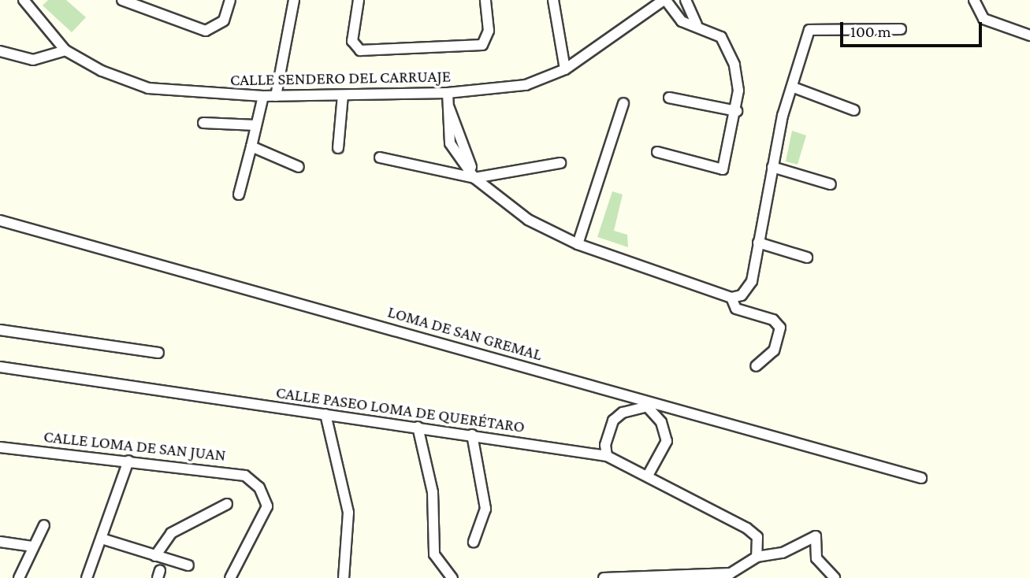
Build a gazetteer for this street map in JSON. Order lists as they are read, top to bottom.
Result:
{
  "streets": {
    "street": [
      "CALLE SENDERO DEL CARRUAJE",
      "LOMA DE SAN GREMAL",
      "CALLE PASEO LOMA DE QUERÉTARO",
      "CALLE LOMA DE SAN JUAN"
    ]
  },
  "crossings": [
    ["LOMA DE SAN GREMAL", "CALLE PASEO LOMA DE QUERÉTARO"]
  ],
  "scale_bar": "100 m"
}
